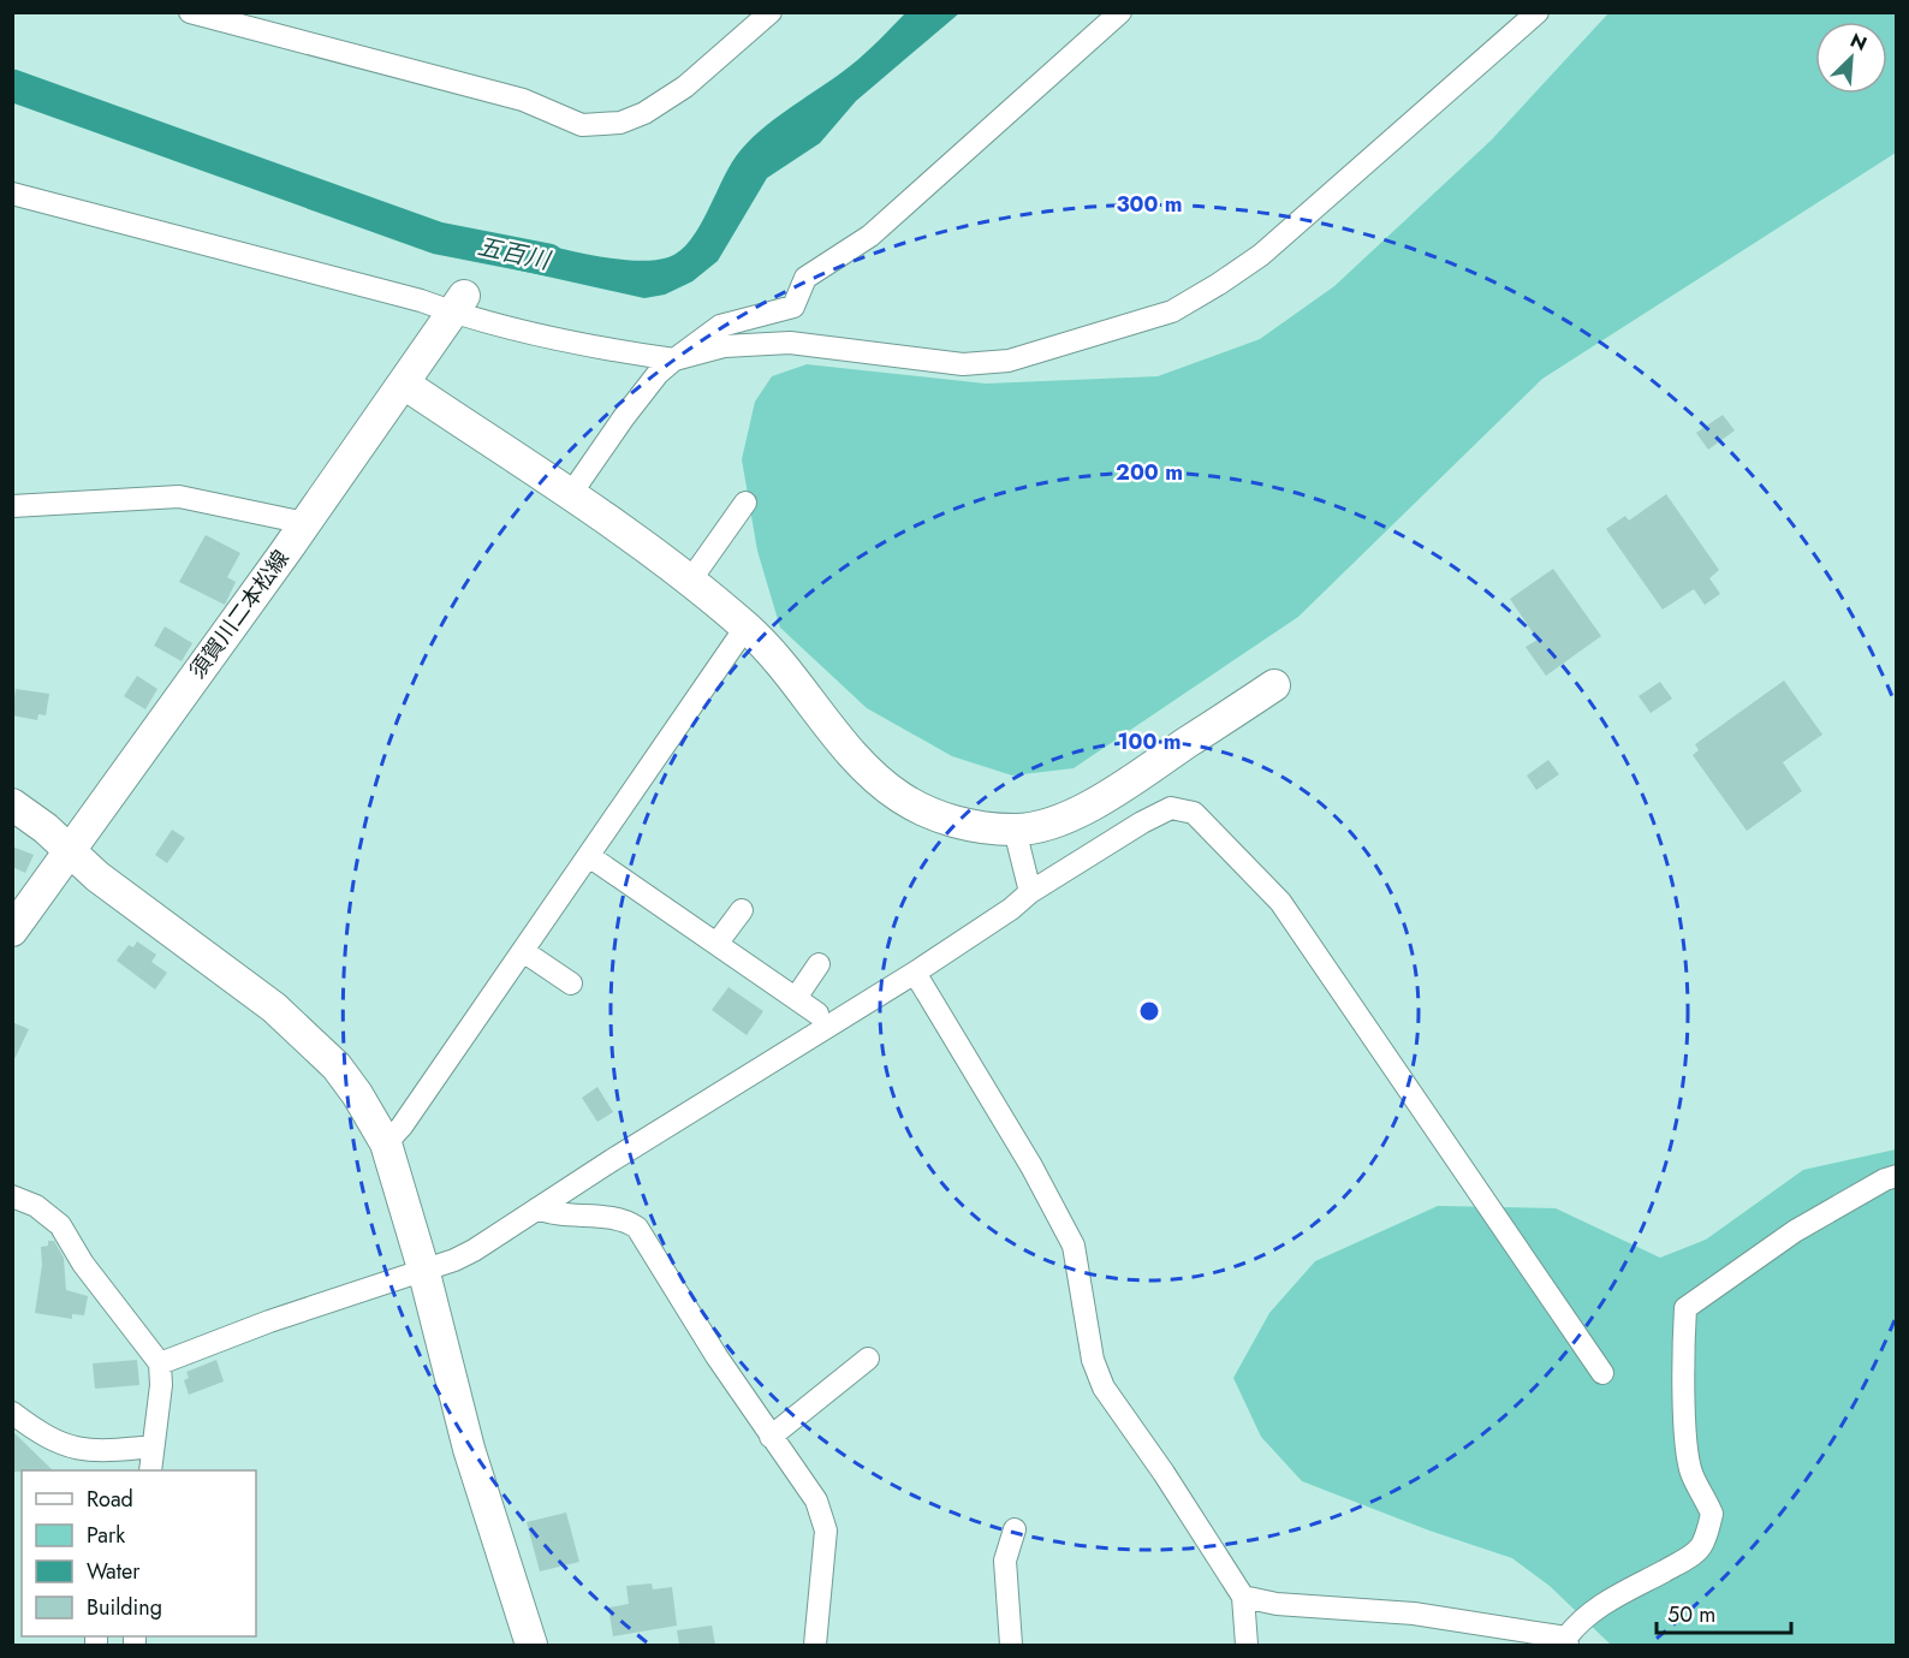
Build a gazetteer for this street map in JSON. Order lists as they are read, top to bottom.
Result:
{
  "streets": {
    "street": ["須賀川二本松線"]
  },
  "water": ["五百川"],
  "legend": [
    "Road",
    "Park",
    "Water",
    "Building"
  ],
  "scale_bar": "50 m",
  "north": "top right",
  "rings": ["300 m", "200 m", "100 m"]
}
